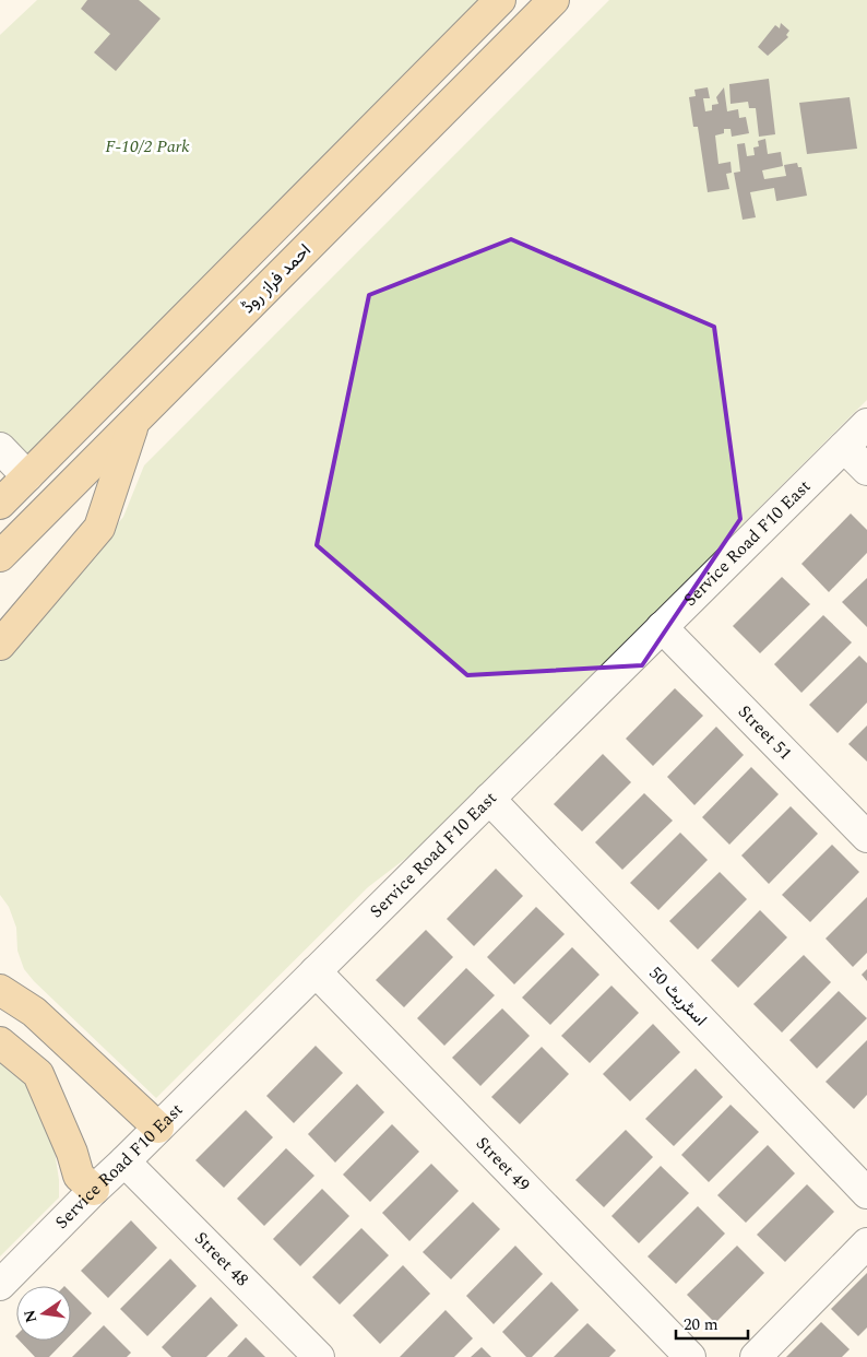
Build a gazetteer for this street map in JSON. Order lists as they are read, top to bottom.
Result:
{
  "streets": {
    "main road": ["احمد فراز روڈ"],
    "street": [
      "Service Road F10 East",
      "Street 51",
      "اسٹریٹ 50",
      "Street 49",
      "Street 48"
    ]
  },
  "crossings": [
    ["Service Road F10 East", "Street 51"],
    ["Service Road F10 East", "اسٹریٹ 50"],
    ["Service Road F10 East", "Street 49"],
    ["Service Road F10 East", "Street 48"]
  ],
  "parks": ["F-10/2 Park"],
  "scale_bar": "20 m",
  "north": "left"
}
